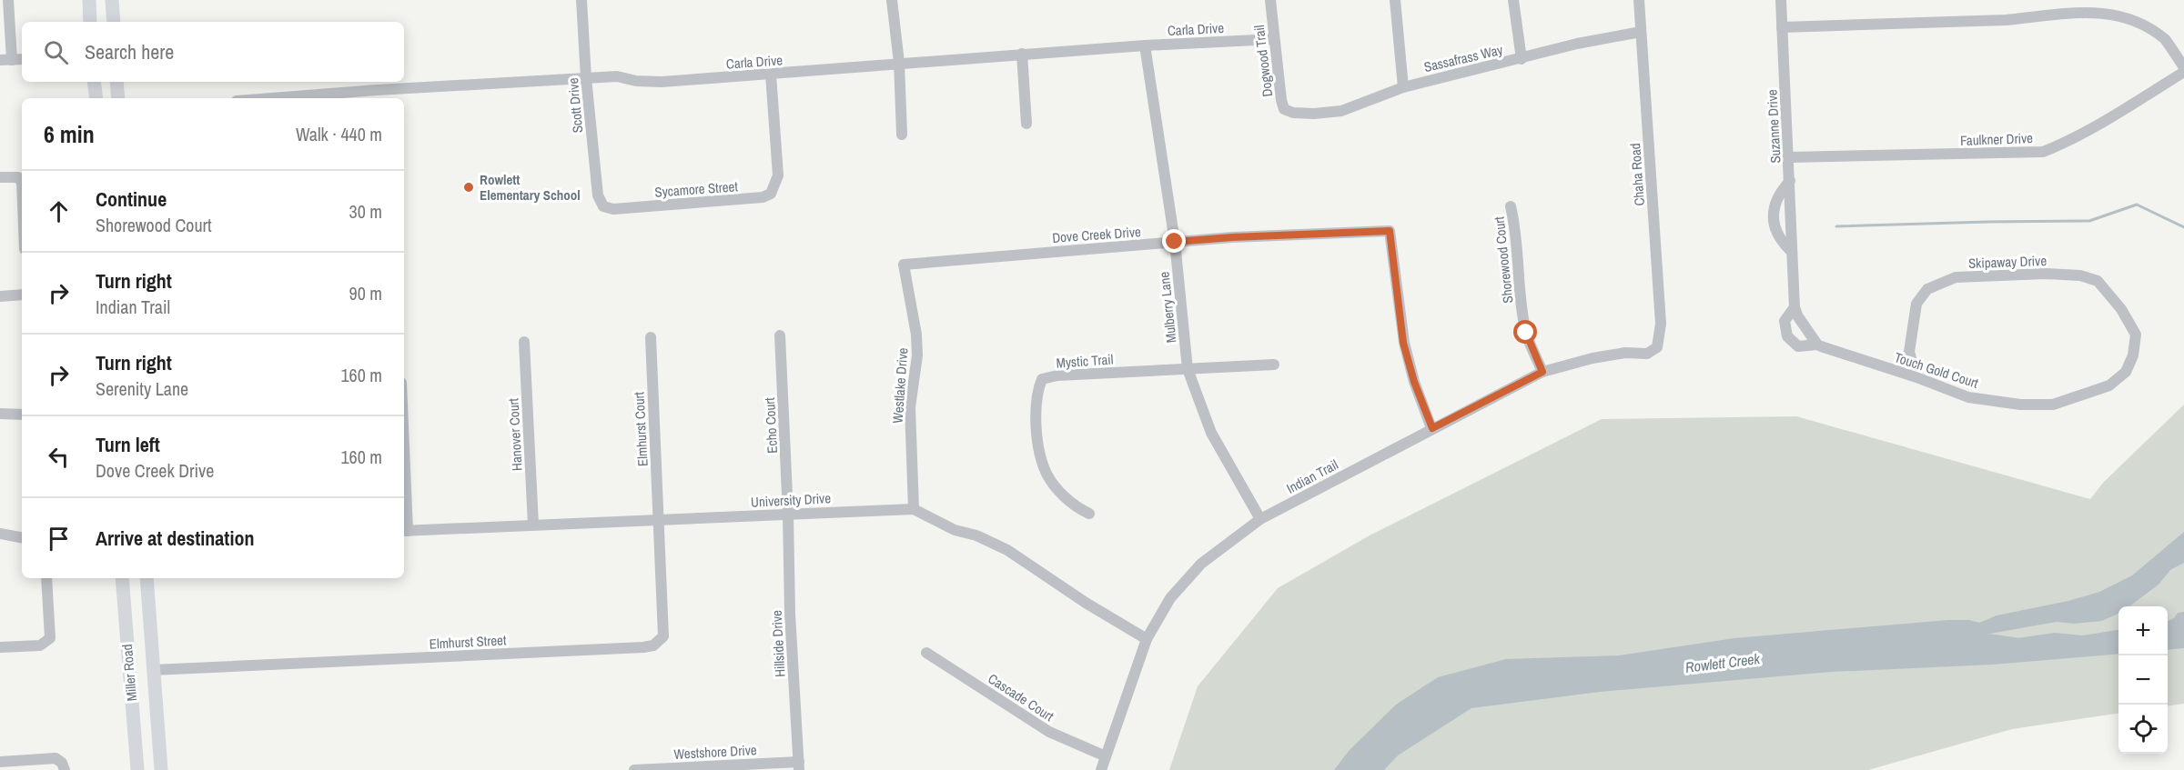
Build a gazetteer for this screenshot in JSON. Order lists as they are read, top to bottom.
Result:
{
  "streets": {
    "main road": ["Miller Road"],
    "street": [
      "Carla Drive",
      "Sassafrass Way",
      "Dogwood Trail",
      "Scott Drive",
      "Suzanne Drive",
      "Faulkner Drive",
      "Chaha Road",
      "Sycamore Street",
      "Dove Creek Drive",
      "Shorewood Court",
      "Skipaway Drive",
      "Mulberry Lane",
      "Mystic Trail",
      "Touch Gold Court",
      "Westlake Drive",
      "Echo Court",
      "Elmhurst Court",
      "Hanover Court",
      "Indian Trail",
      "University Drive",
      "Elmhurst Street",
      "Hillside Drive",
      "Cascade Court",
      "Westshore Drive"
    ]
  },
  "crossings": [
    ["Carla Drive", "Dogwood Trail"],
    ["Carla Drive", "Scott Drive"],
    ["Carla Drive", "Sycamore Street"],
    ["Carla Drive", "Mulberry Lane"],
    ["Sassafrass Way", "Dogwood Trail"],
    ["Sassafrass Way", "Chaha Road"],
    ["Scott Drive", "Sycamore Street"],
    ["Suzanne Drive", "Faulkner Drive"],
    ["Chaha Road", "Indian Trail"],
    ["Dove Creek Drive", "Mulberry Lane"],
    ["Dove Creek Drive", "Westlake Drive"],
    ["Dove Creek Drive", "Indian Trail"],
    ["Shorewood Court", "Indian Trail"],
    ["Skipaway Drive", "Touch Gold Court"],
    ["Mulberry Lane", "Mystic Trail"],
    ["Mulberry Lane", "Indian Trail"],
    ["Westlake Drive", "University Drive"],
    ["Echo Court", "University Drive"],
    ["Echo Court", "Hillside Drive"],
    ["Elmhurst Court", "University Drive"],
    ["Elmhurst Court", "Elmhurst Street"],
    ["Hanover Court", "University Drive"],
    ["Indian Trail", "University Drive"],
    ["Indian Trail", "Cascade Court"],
    ["University Drive", "Elmhurst Street"],
    ["University Drive", "Hillside Drive"],
    ["Elmhurst Street", "Miller Road"],
    ["Hillside Drive", "Westshore Drive"]
  ],
  "water": ["Rowlett Creek"],
  "places": ["Rowlett Elementary School"],
  "page": {
    "search": "Search here",
    "heading": ["6 min", "Walk · 440 m"],
    "list": [
      ["Continue", "Shorewood Court", "30 m"],
      ["Turn right", "Indian Trail", "90 m"],
      ["Turn right", "Serenity Lane", "160 m"],
      ["Turn left", "Dove Creek Drive", "160 m"],
      "Arrive at destination"
    ],
    "map_buttons": ["+", "−"]
  }
}
